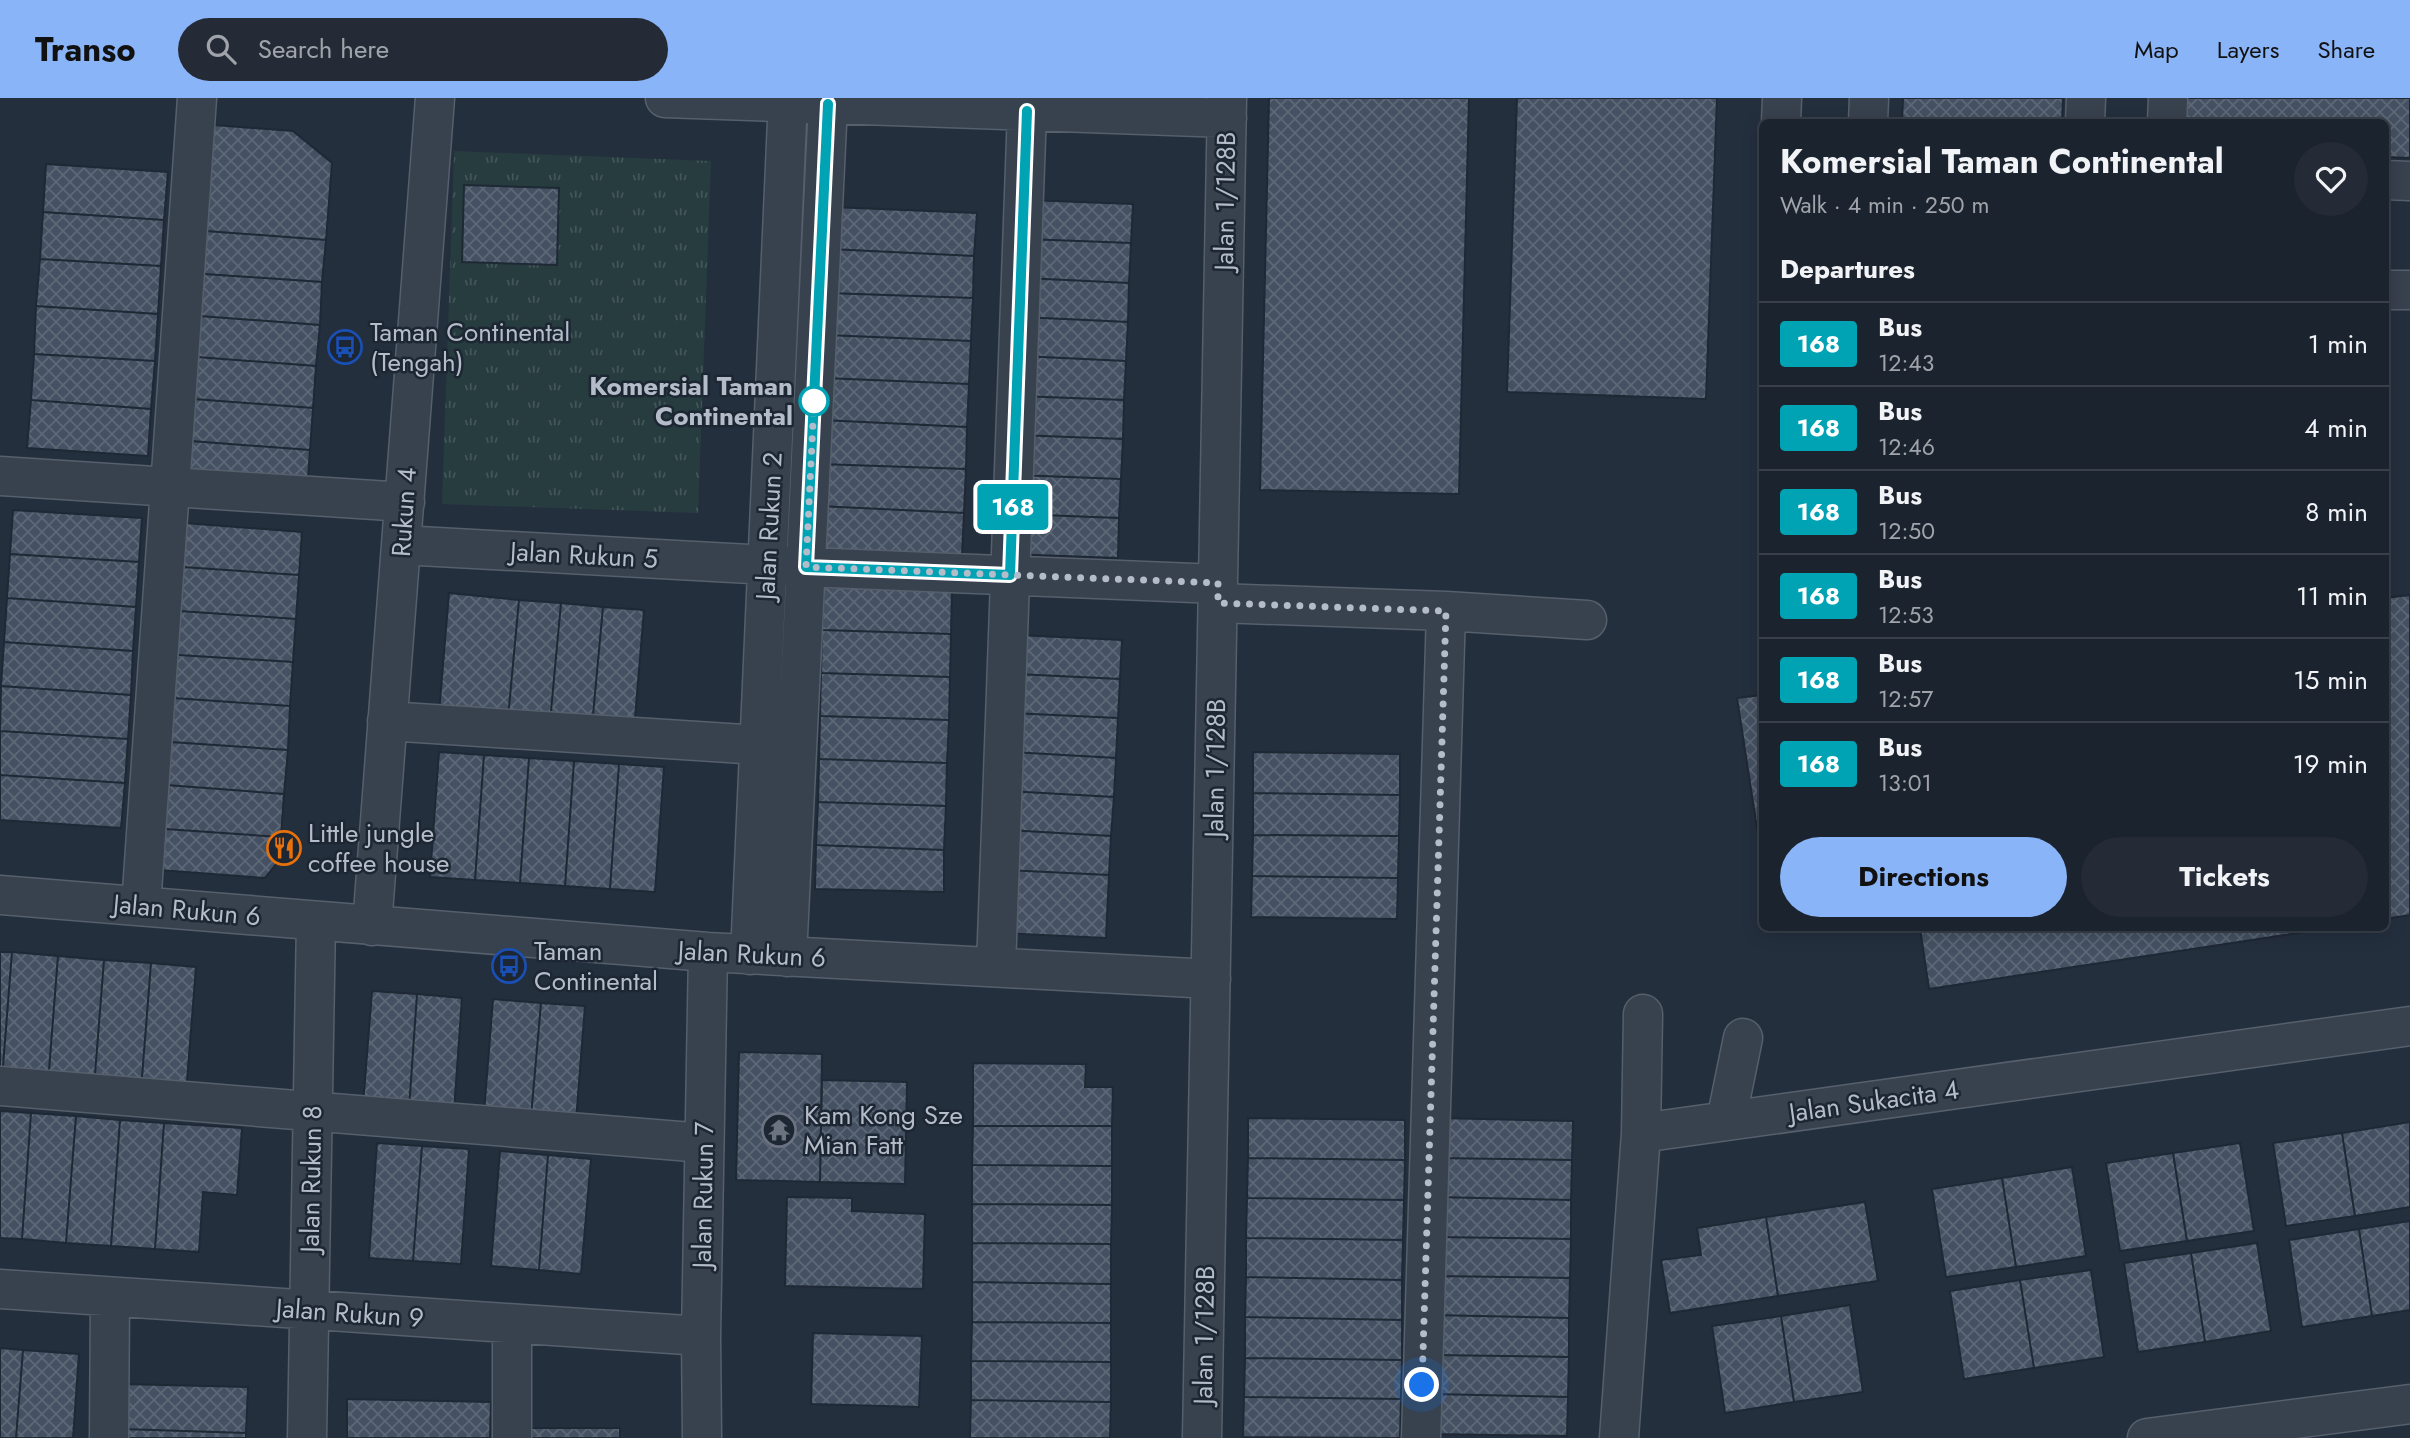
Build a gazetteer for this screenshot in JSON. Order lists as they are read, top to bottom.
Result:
{
  "streets": {
    "street": [
      "Jalan 1/128B",
      "Rukun 4",
      "Jalan Rukun 2",
      "Jalan Rukun 5",
      "Jalan Rukun 6",
      "Jalan Sukacita 4",
      "Jalan Rukun 8",
      "Jalan Rukun 7",
      "Jalan Rukun 9"
    ]
  },
  "crossings": [
    ["Jalan 1/128B", "Jalan Rukun 5"],
    ["Jalan 1/128B", "Jalan Rukun 6"],
    ["Rukun 4", "Jalan Rukun 5"],
    ["Rukun 4", "Jalan Rukun 6"],
    ["Jalan Rukun 2", "Jalan Rukun 5"],
    ["Jalan Rukun 2", "Jalan Rukun 6"],
    ["Jalan Rukun 6", "Jalan Rukun 8"],
    ["Jalan Rukun 6", "Jalan Rukun 7"],
    ["Jalan Rukun 8", "Jalan Rukun 9"],
    ["Jalan Rukun 7", "Jalan Rukun 9"]
  ],
  "places": {
    "bus stop": ["Taman Continental (Tengah)", "Taman Continental"],
    "other": ["Komersial Taman Continental"],
    "restaurant": ["Little jungle coffee house"],
    "temple": ["Kam Kong Sze Mian Fatt"]
  },
  "lines": ["bus line 168"],
  "page": {
    "header": "Transo",
    "search": "Search here",
    "nav": ["Map", "Layers", "Share"],
    "on_map": "168",
    "heading": [
      ["Komersial Taman Continental", "Walk · 4 min · 250 m"],
      "Departures"
    ],
    "list": [
      {
        "mark": "168",
        "name": "Bus",
        "note": "12:43",
        "value": "1 min"
      },
      {
        "mark": "168",
        "name": "Bus",
        "note": "12:46",
        "value": "4 min"
      },
      {
        "mark": "168",
        "name": "Bus",
        "note": "12:50",
        "value": "8 min"
      },
      {
        "mark": "168",
        "name": "Bus",
        "note": "12:53",
        "value": "11 min"
      },
      {
        "mark": "168",
        "name": "Bus",
        "note": "12:57",
        "value": "15 min"
      },
      {
        "mark": "168",
        "name": "Bus",
        "note": "13:01",
        "value": "19 min"
      }
    ],
    "buttons": ["Directions", "Tickets"]
  }
}
